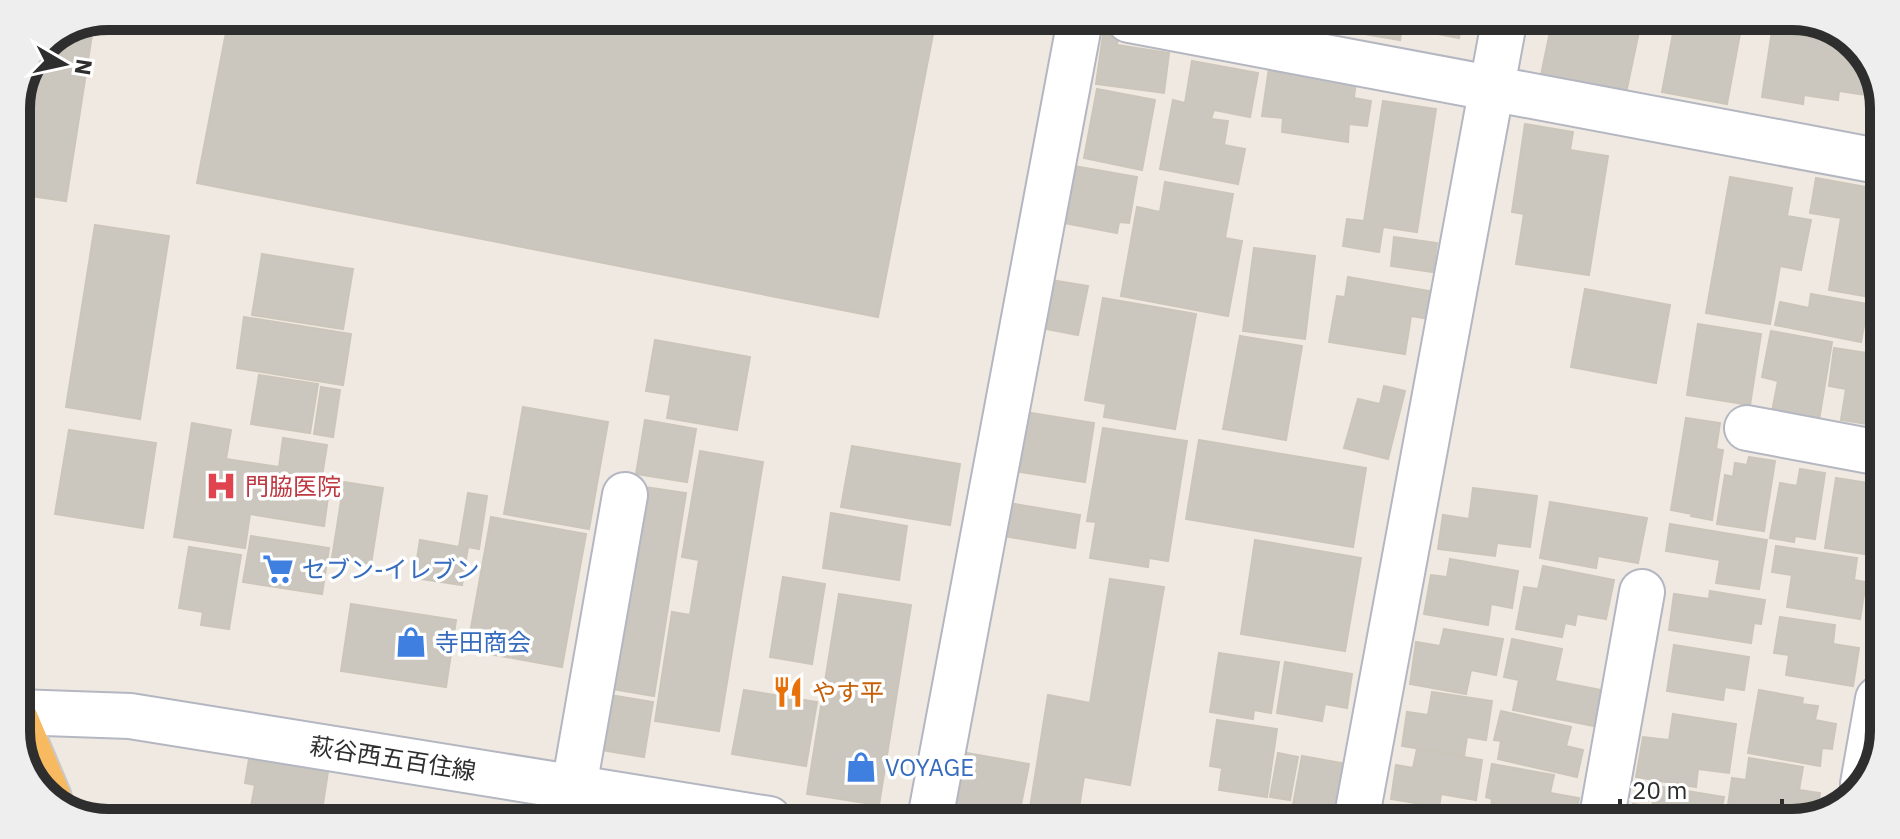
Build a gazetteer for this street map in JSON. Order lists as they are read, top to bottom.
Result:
{
  "streets": {
    "street": ["萩谷西五百住線"]
  },
  "places": {
    "hospital": ["門脇医院"],
    "supermarket": ["セブン-イレブン"],
    "shop": ["寺田商会", "VOYAGE"],
    "restaurant": ["やす平"]
  },
  "scale_bar": "20 m",
  "north": "right"
}
